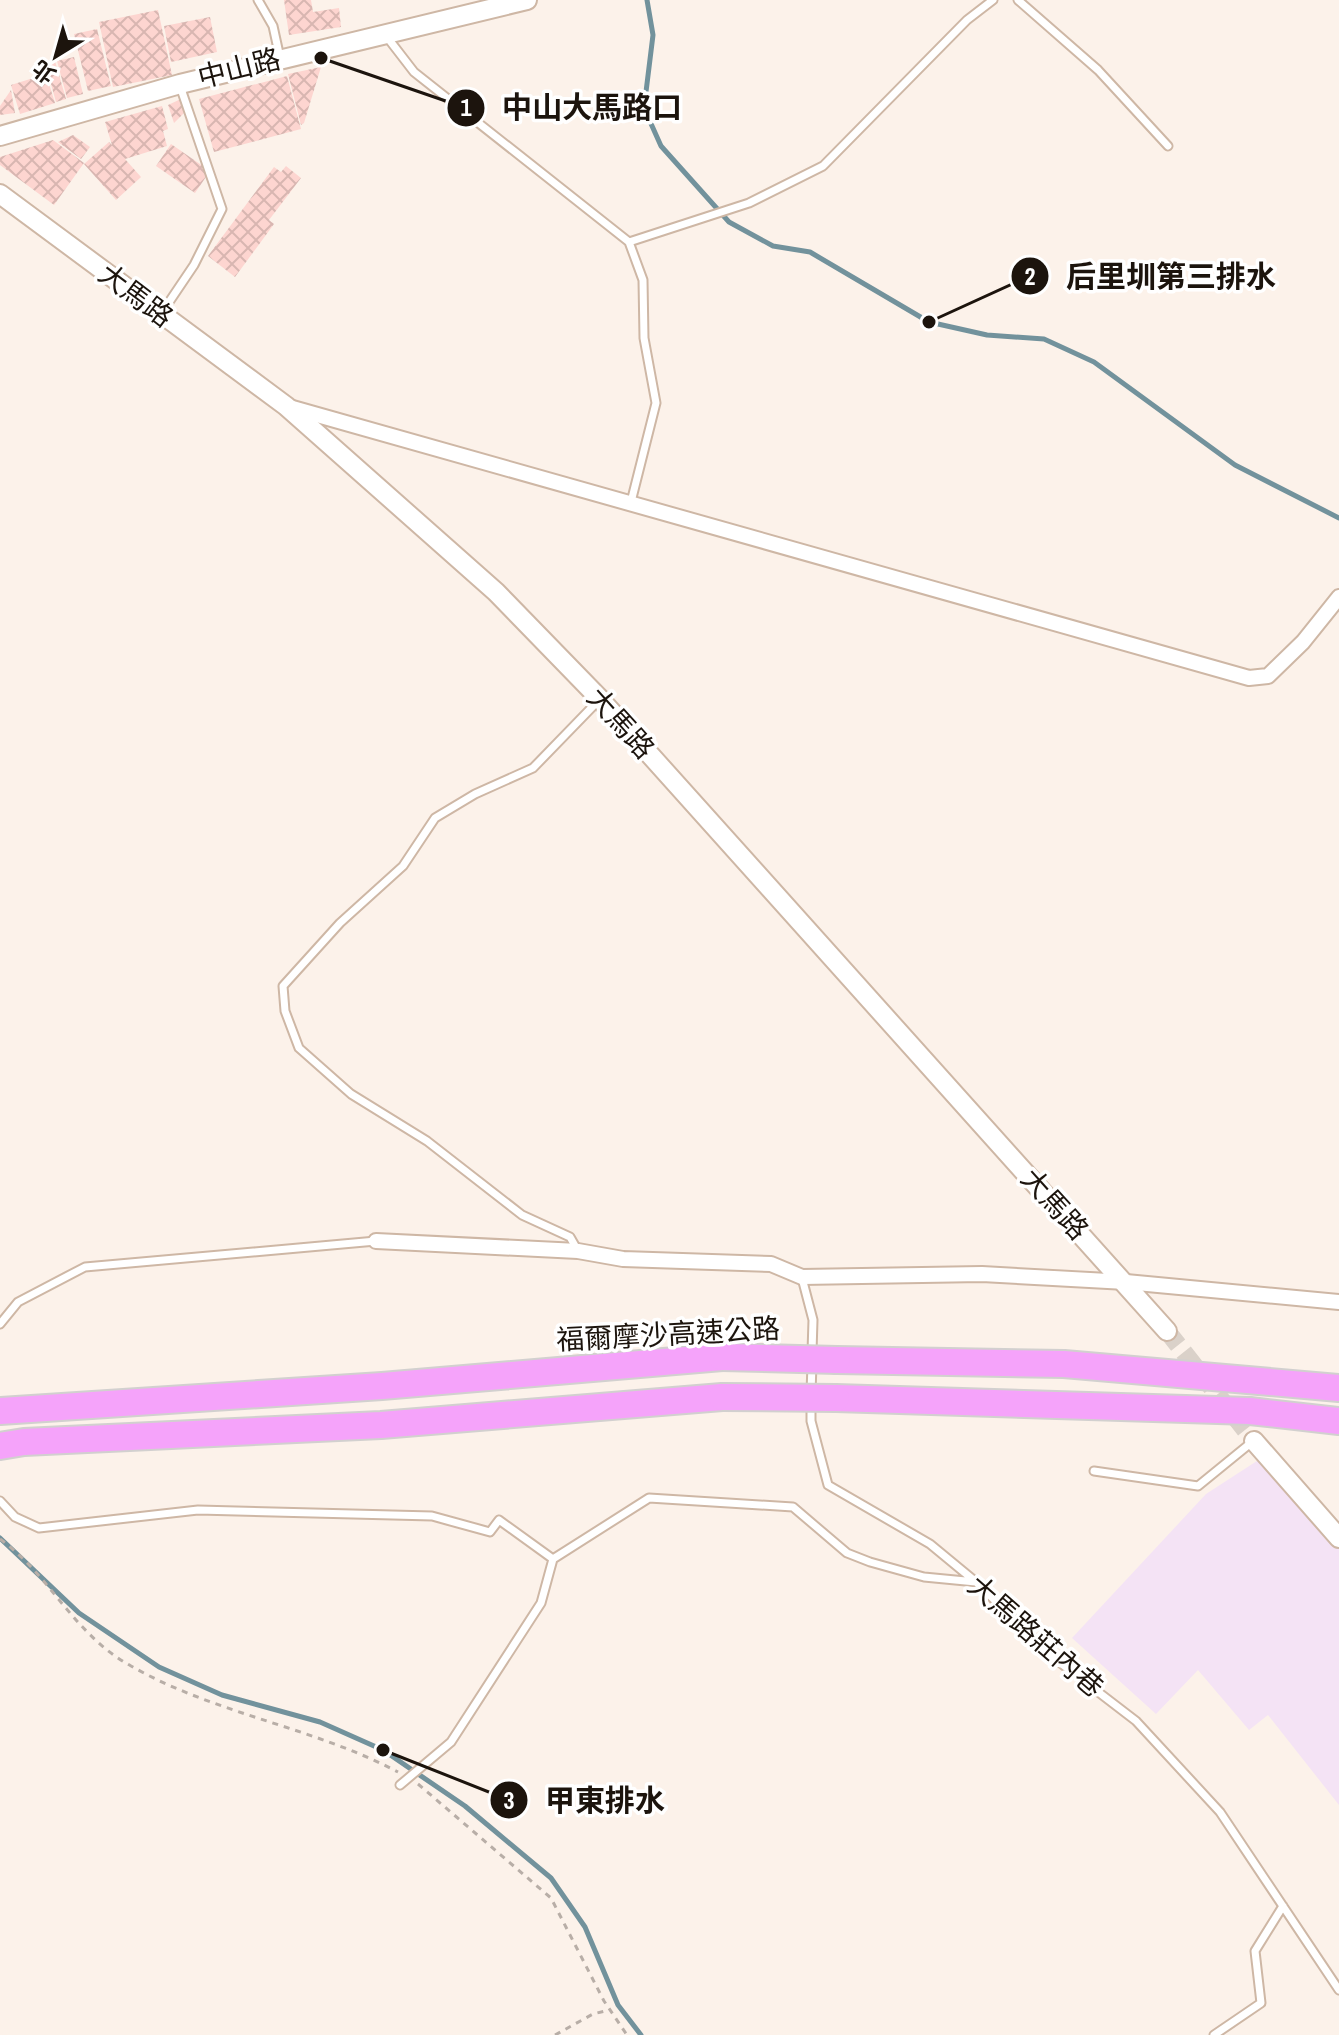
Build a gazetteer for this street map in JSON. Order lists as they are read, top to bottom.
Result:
{
  "streets": {
    "highway": ["福爾摩沙高速公路"],
    "street": ["中山路", "大馬路"],
    "lane": ["大馬路莊內巷"]
  },
  "places": ["中山大馬路口", "后里圳第三排水", "甲東排水"],
  "north": "bottom left"
}
